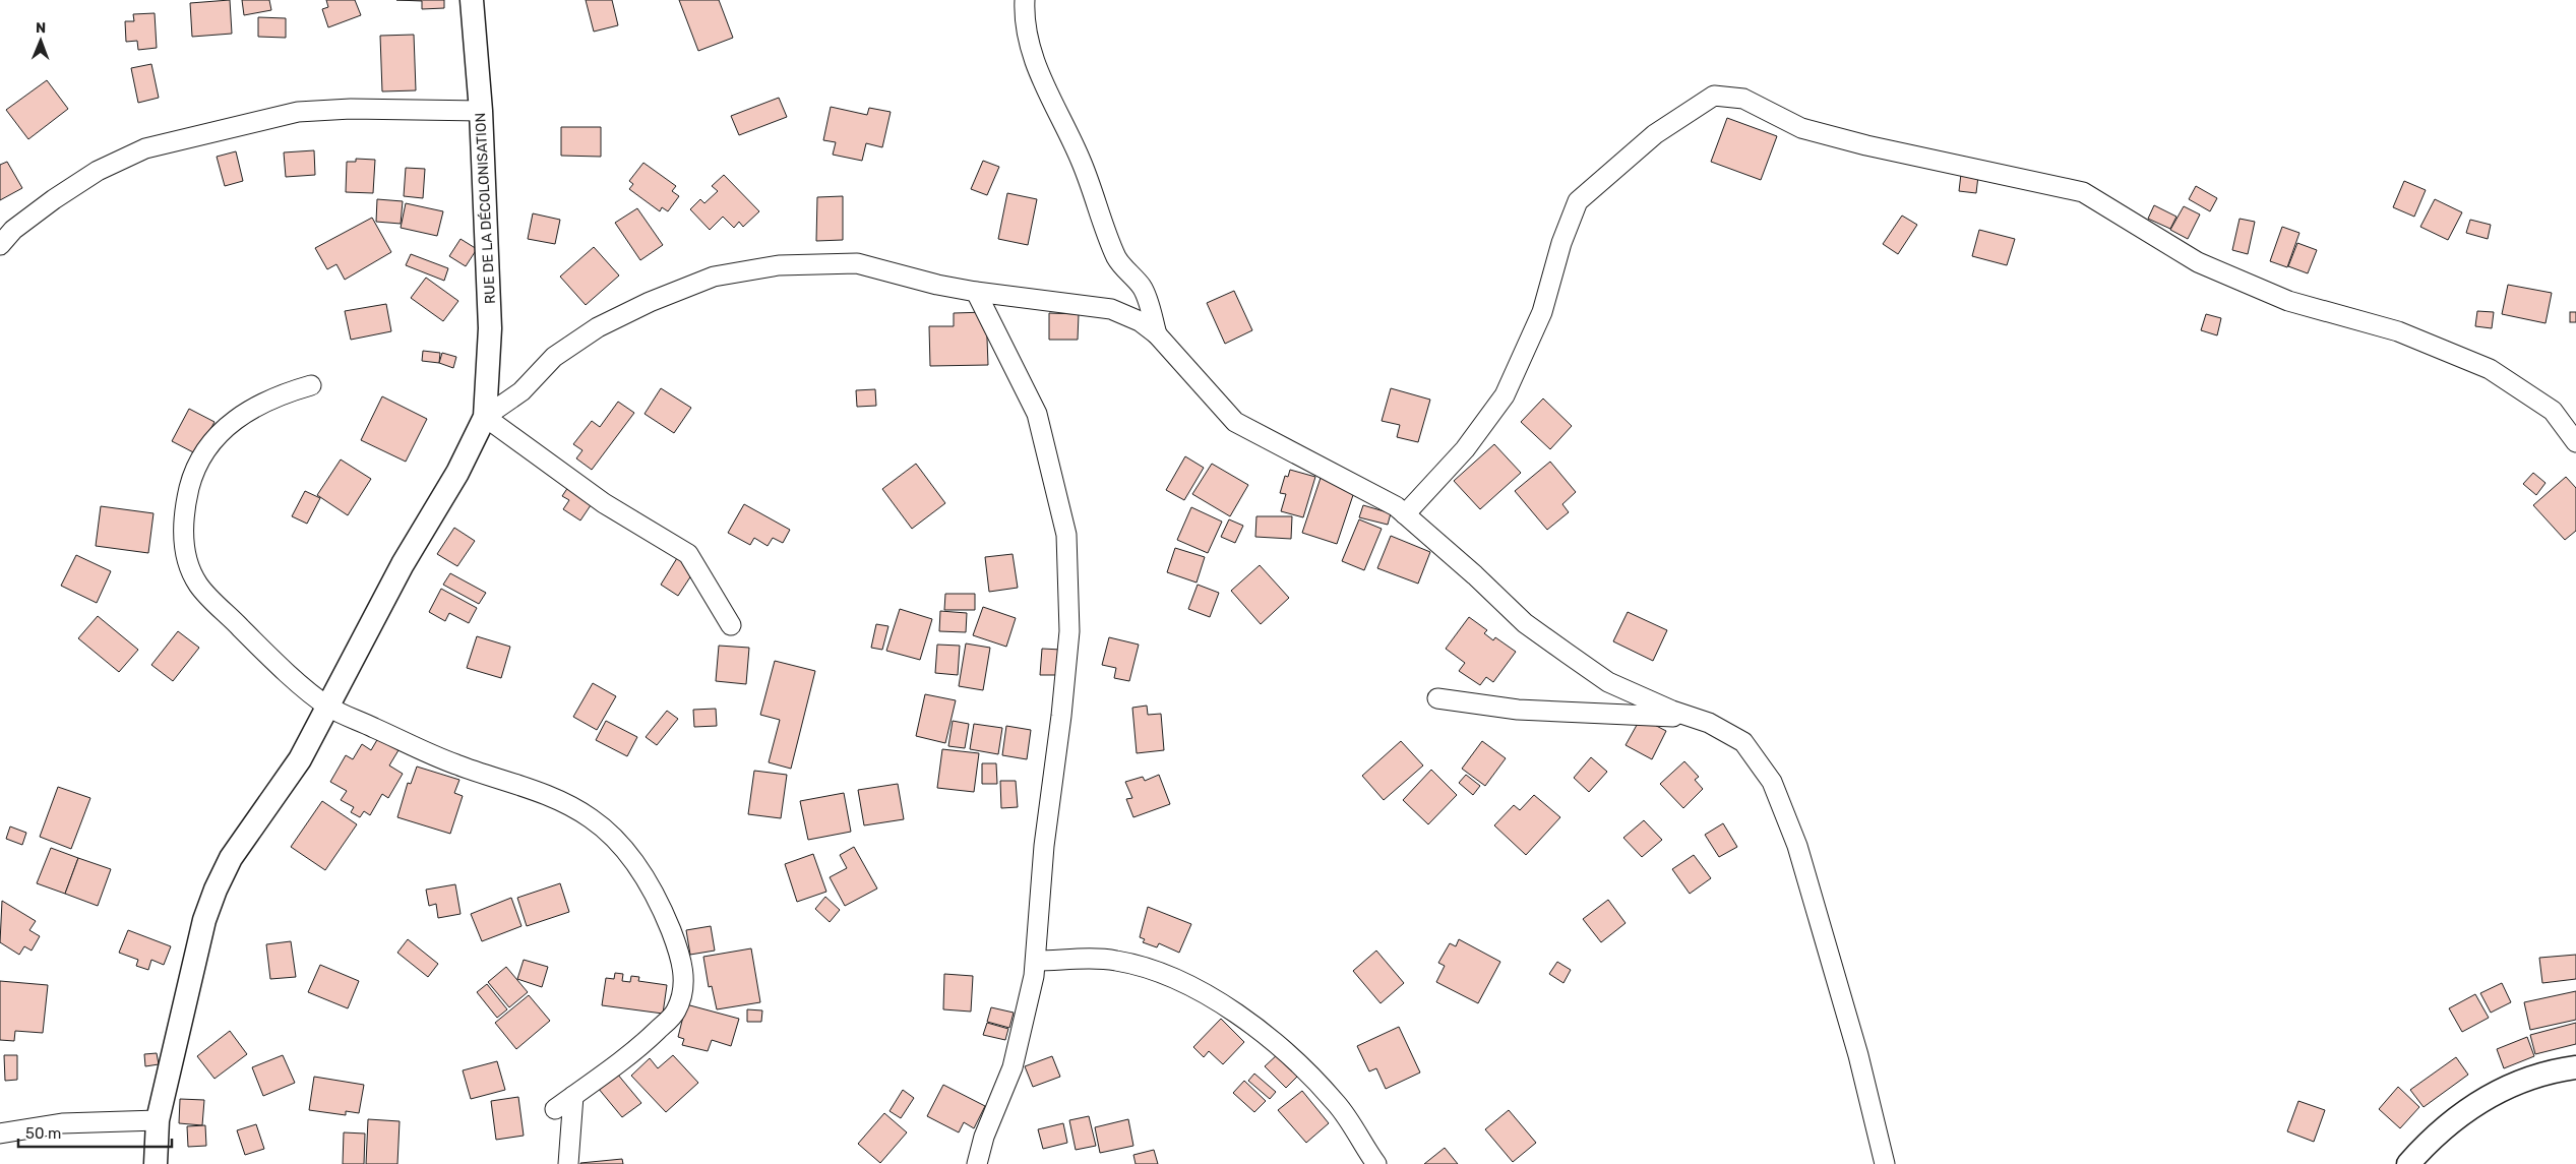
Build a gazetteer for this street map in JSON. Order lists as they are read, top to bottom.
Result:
{
  "streets": {
    "street": ["RUE DE LA DÉCOLONISATION"]
  },
  "scale_bar": "50 m",
  "north": "top"
}
